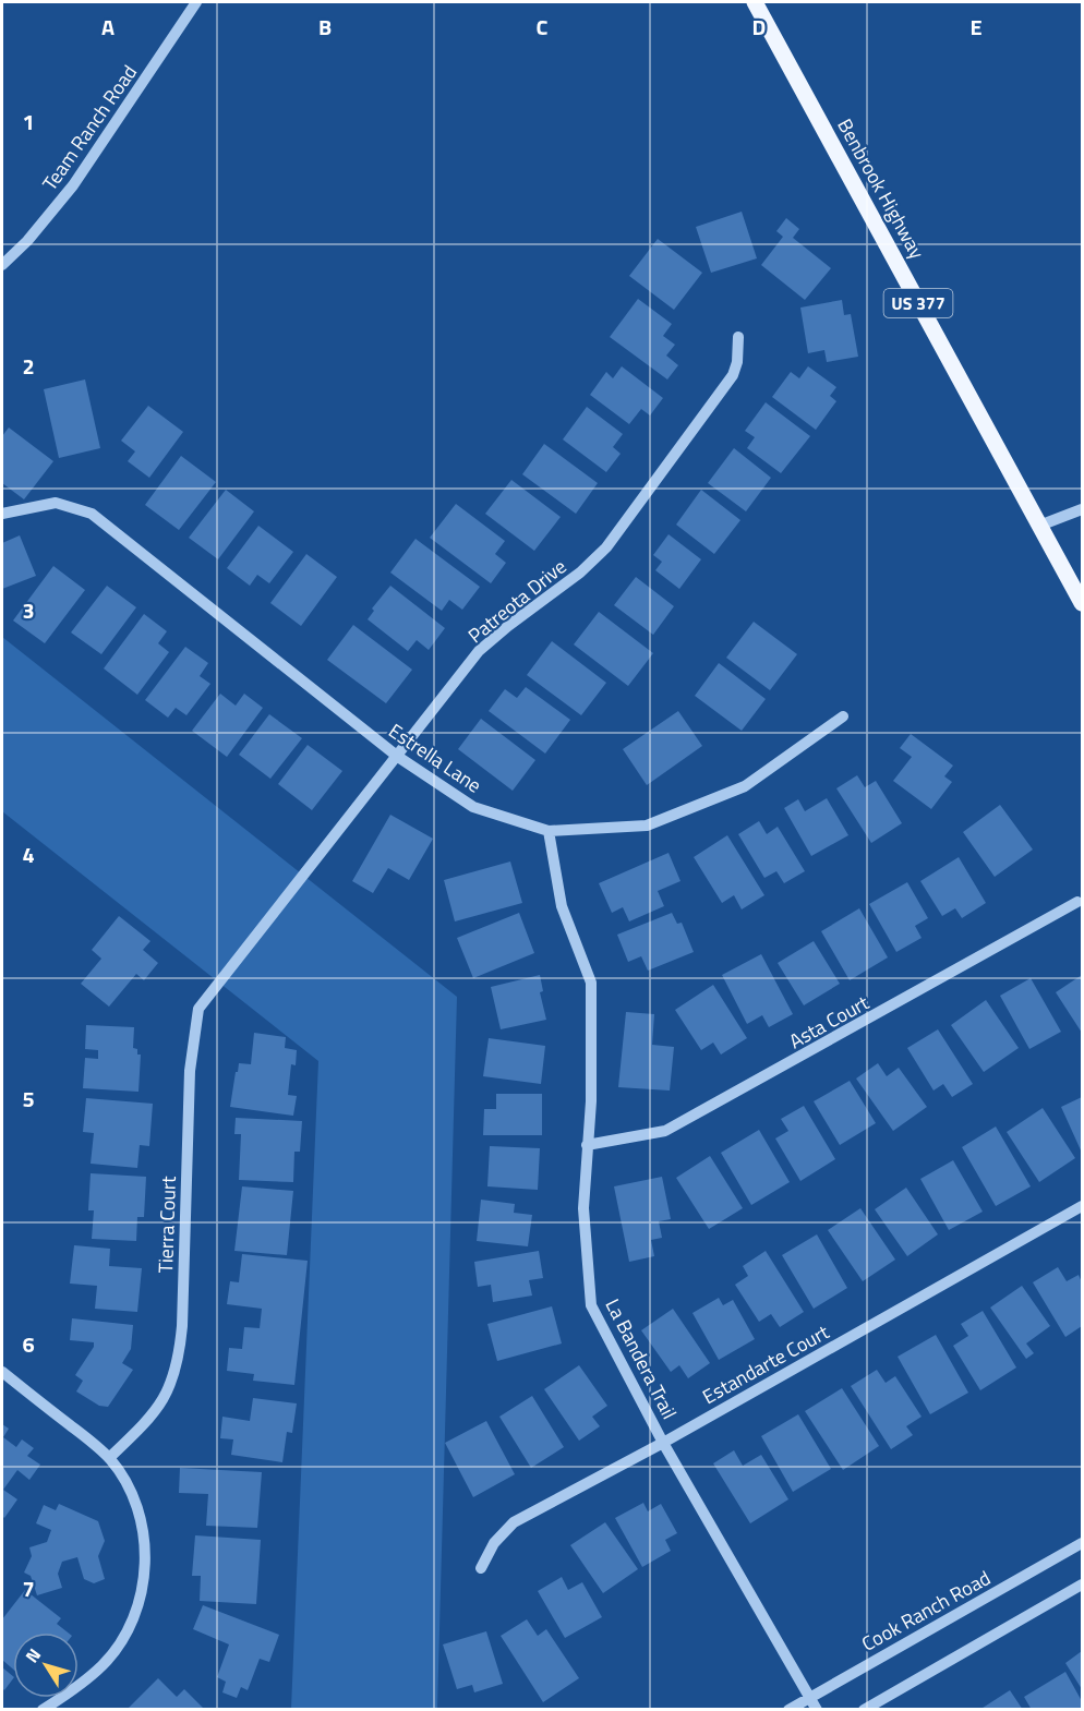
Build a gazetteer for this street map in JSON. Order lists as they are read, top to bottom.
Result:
{
  "streets": {
    "main road": ["Benbrook Highway", "US 377"],
    "street": [
      "Team Ranch Road",
      "Patreota Drive",
      "Estrella Lane",
      "Asta Court",
      "Tierra Court",
      "La Bandera Trail",
      "Estandarte Court",
      "Cook Ranch Road"
    ]
  },
  "crossings": [
    ["Patreota Drive", "Estrella Lane"],
    ["Patreota Drive", "Tierra Court"],
    ["Estrella Lane", "La Bandera Trail"],
    ["Asta Court", "La Bandera Trail"],
    ["La Bandera Trail", "Estandarte Court"],
    ["La Bandera Trail", "Cook Ranch Road"]
  ],
  "north": "top left",
  "grid": {
    "columns": [
      "A",
      "B",
      "C",
      "D",
      "E"
    ],
    "rows": [
      "1",
      "2",
      "3",
      "4",
      "5",
      "6",
      "7"
    ]
  }
}
